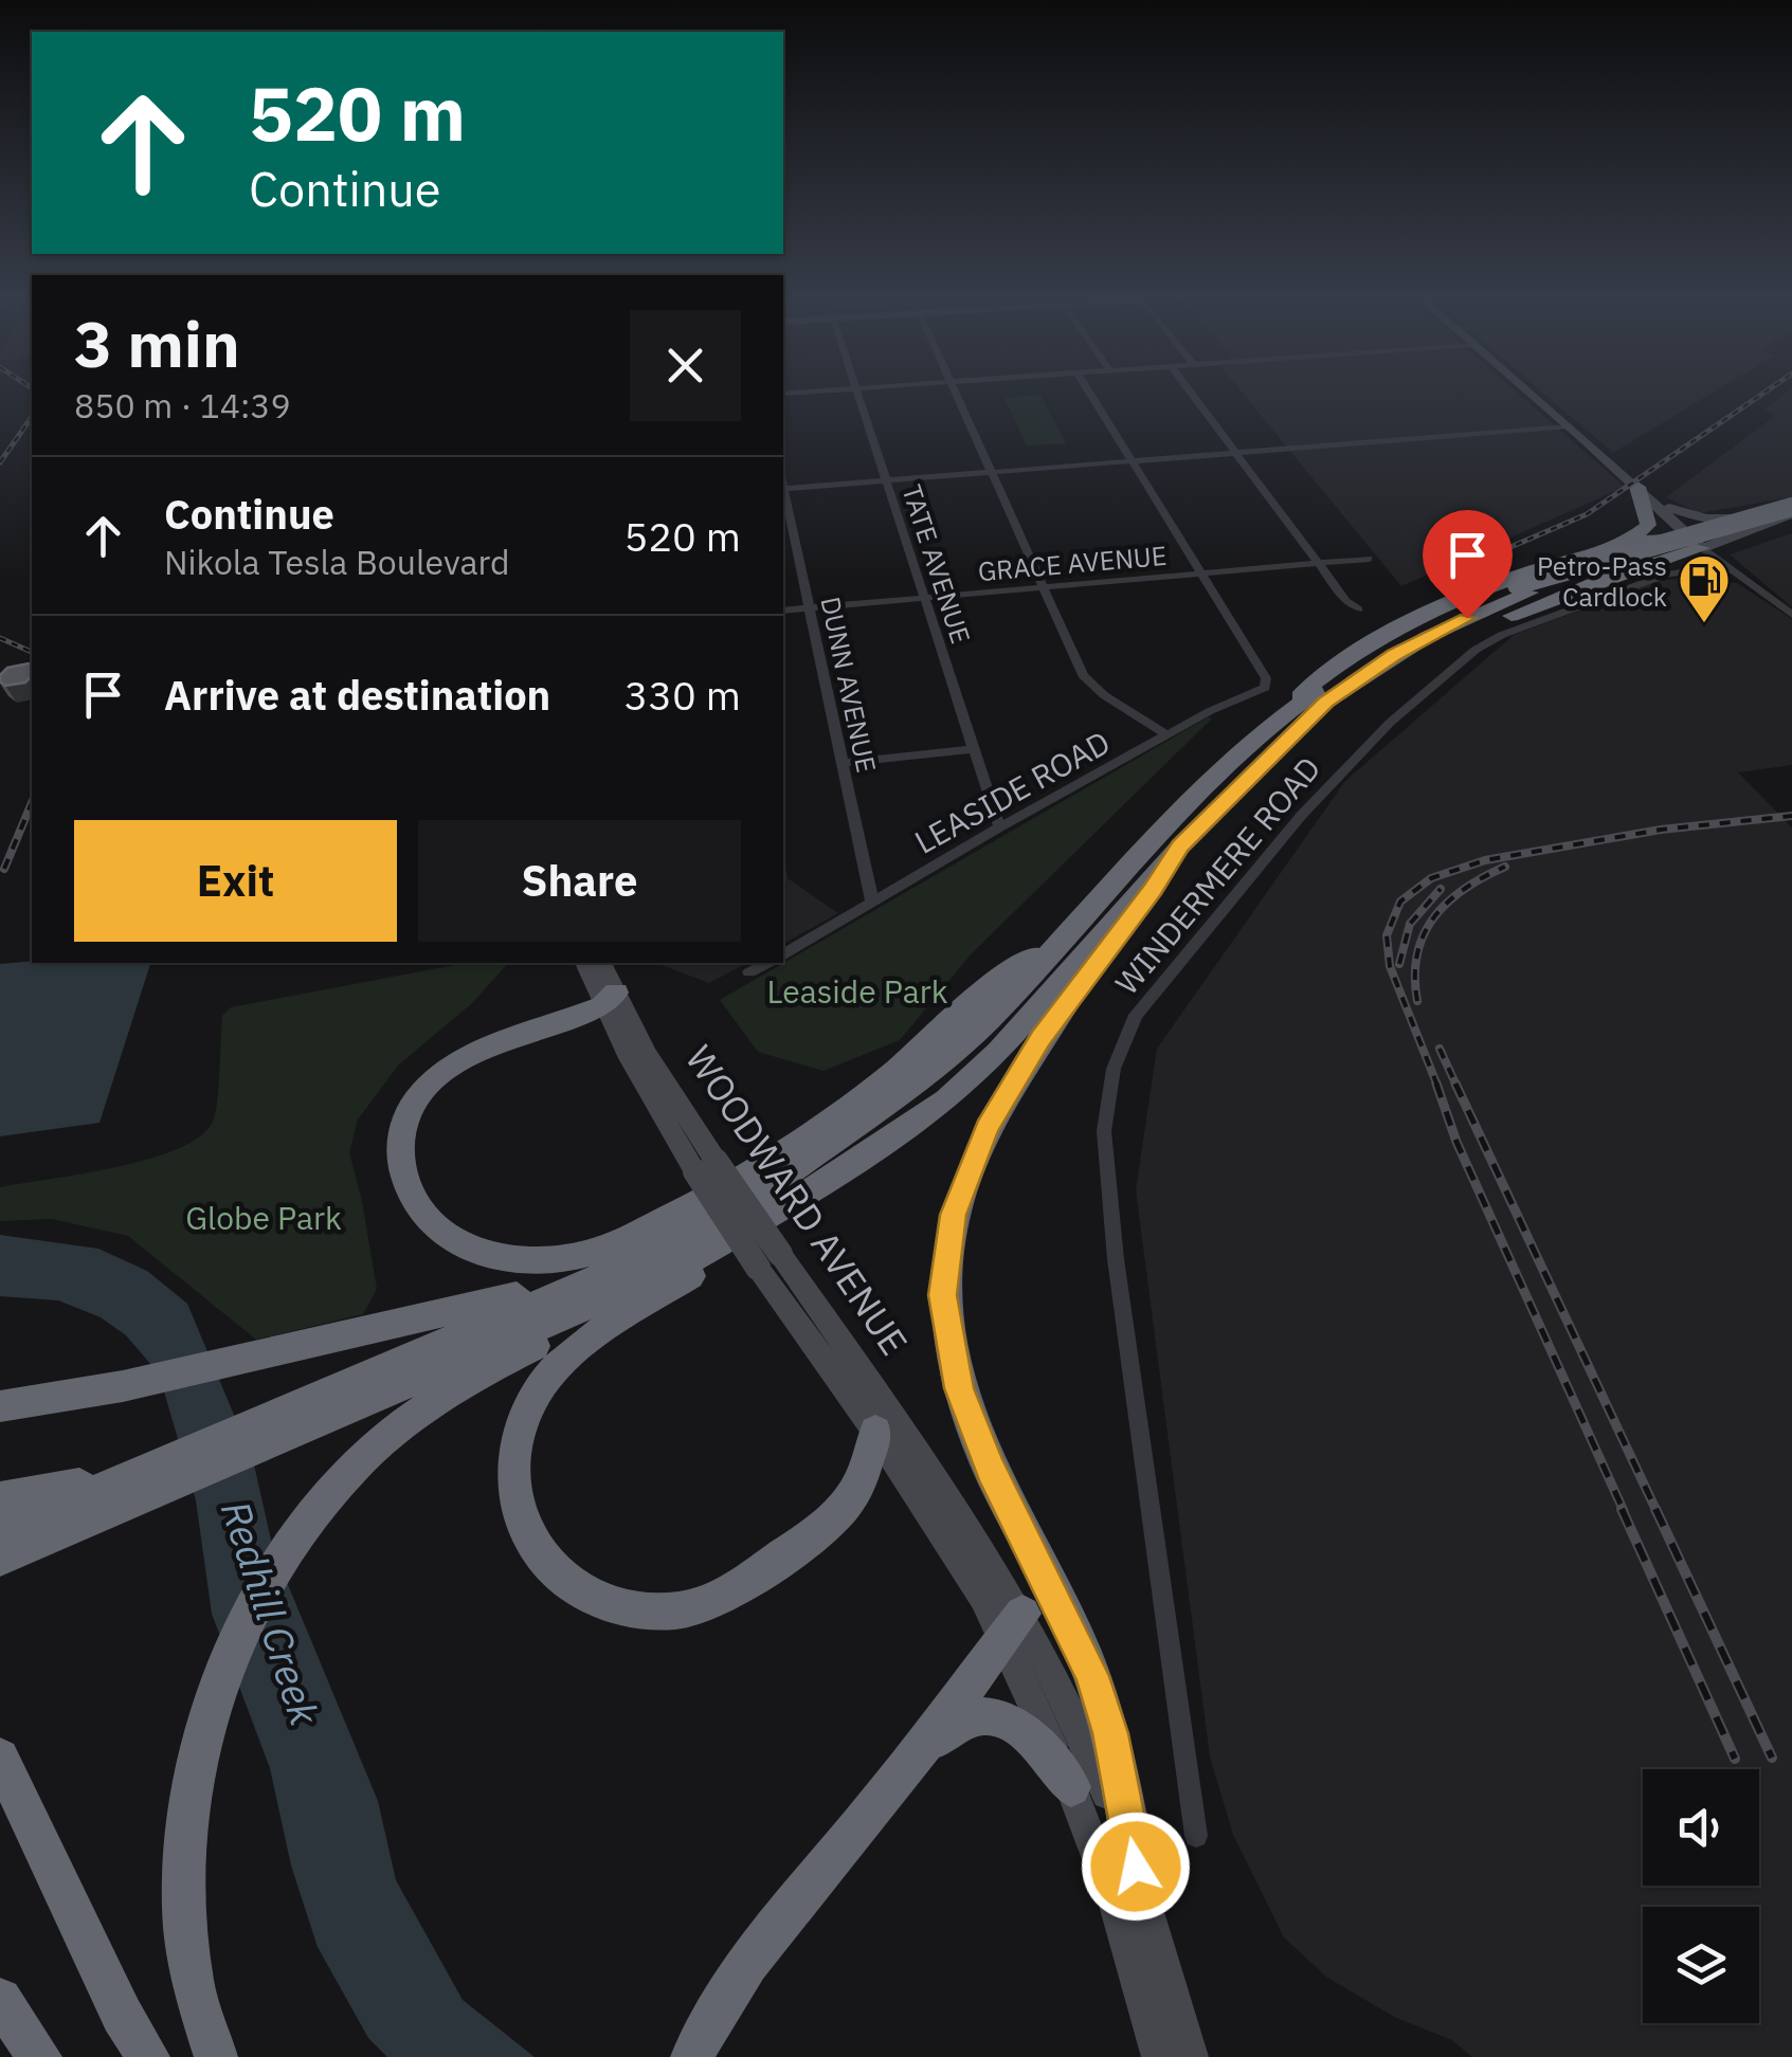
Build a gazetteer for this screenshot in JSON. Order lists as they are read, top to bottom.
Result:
{
  "streets": {
    "main road": ["WOODWARD AVENUE"],
    "street": [
      "GRACE AVENUE",
      "TATE AVENUE",
      "DUNN AVENUE",
      "LEASIDE ROAD",
      "WINDERMERE ROAD"
    ]
  },
  "crossings": [
    ["GRACE AVENUE", "TATE AVENUE"],
    ["GRACE AVENUE", "DUNN AVENUE"],
    ["GRACE AVENUE", "LEASIDE ROAD"],
    ["TATE AVENUE", "LEASIDE ROAD"],
    ["DUNN AVENUE", "LEASIDE ROAD"]
  ],
  "water": ["Redhill Creek"],
  "parks": ["Leaside Park", "Globe Park"],
  "places": {
    "fuel station": ["Petro-Pass Cardlock"]
  },
  "page": {
    "turn": ["520 m", "Continue"],
    "heading": ["3 min", "850 m · 14:39"],
    "list": [
      {
        "name": "Continue",
        "note": "Nikola Tesla Boulevard",
        "value": "520 m"
      },
      {
        "name": "Arrive at destination",
        "value": "330 m"
      }
    ],
    "buttons": ["Exit", "Share"]
  }
}
